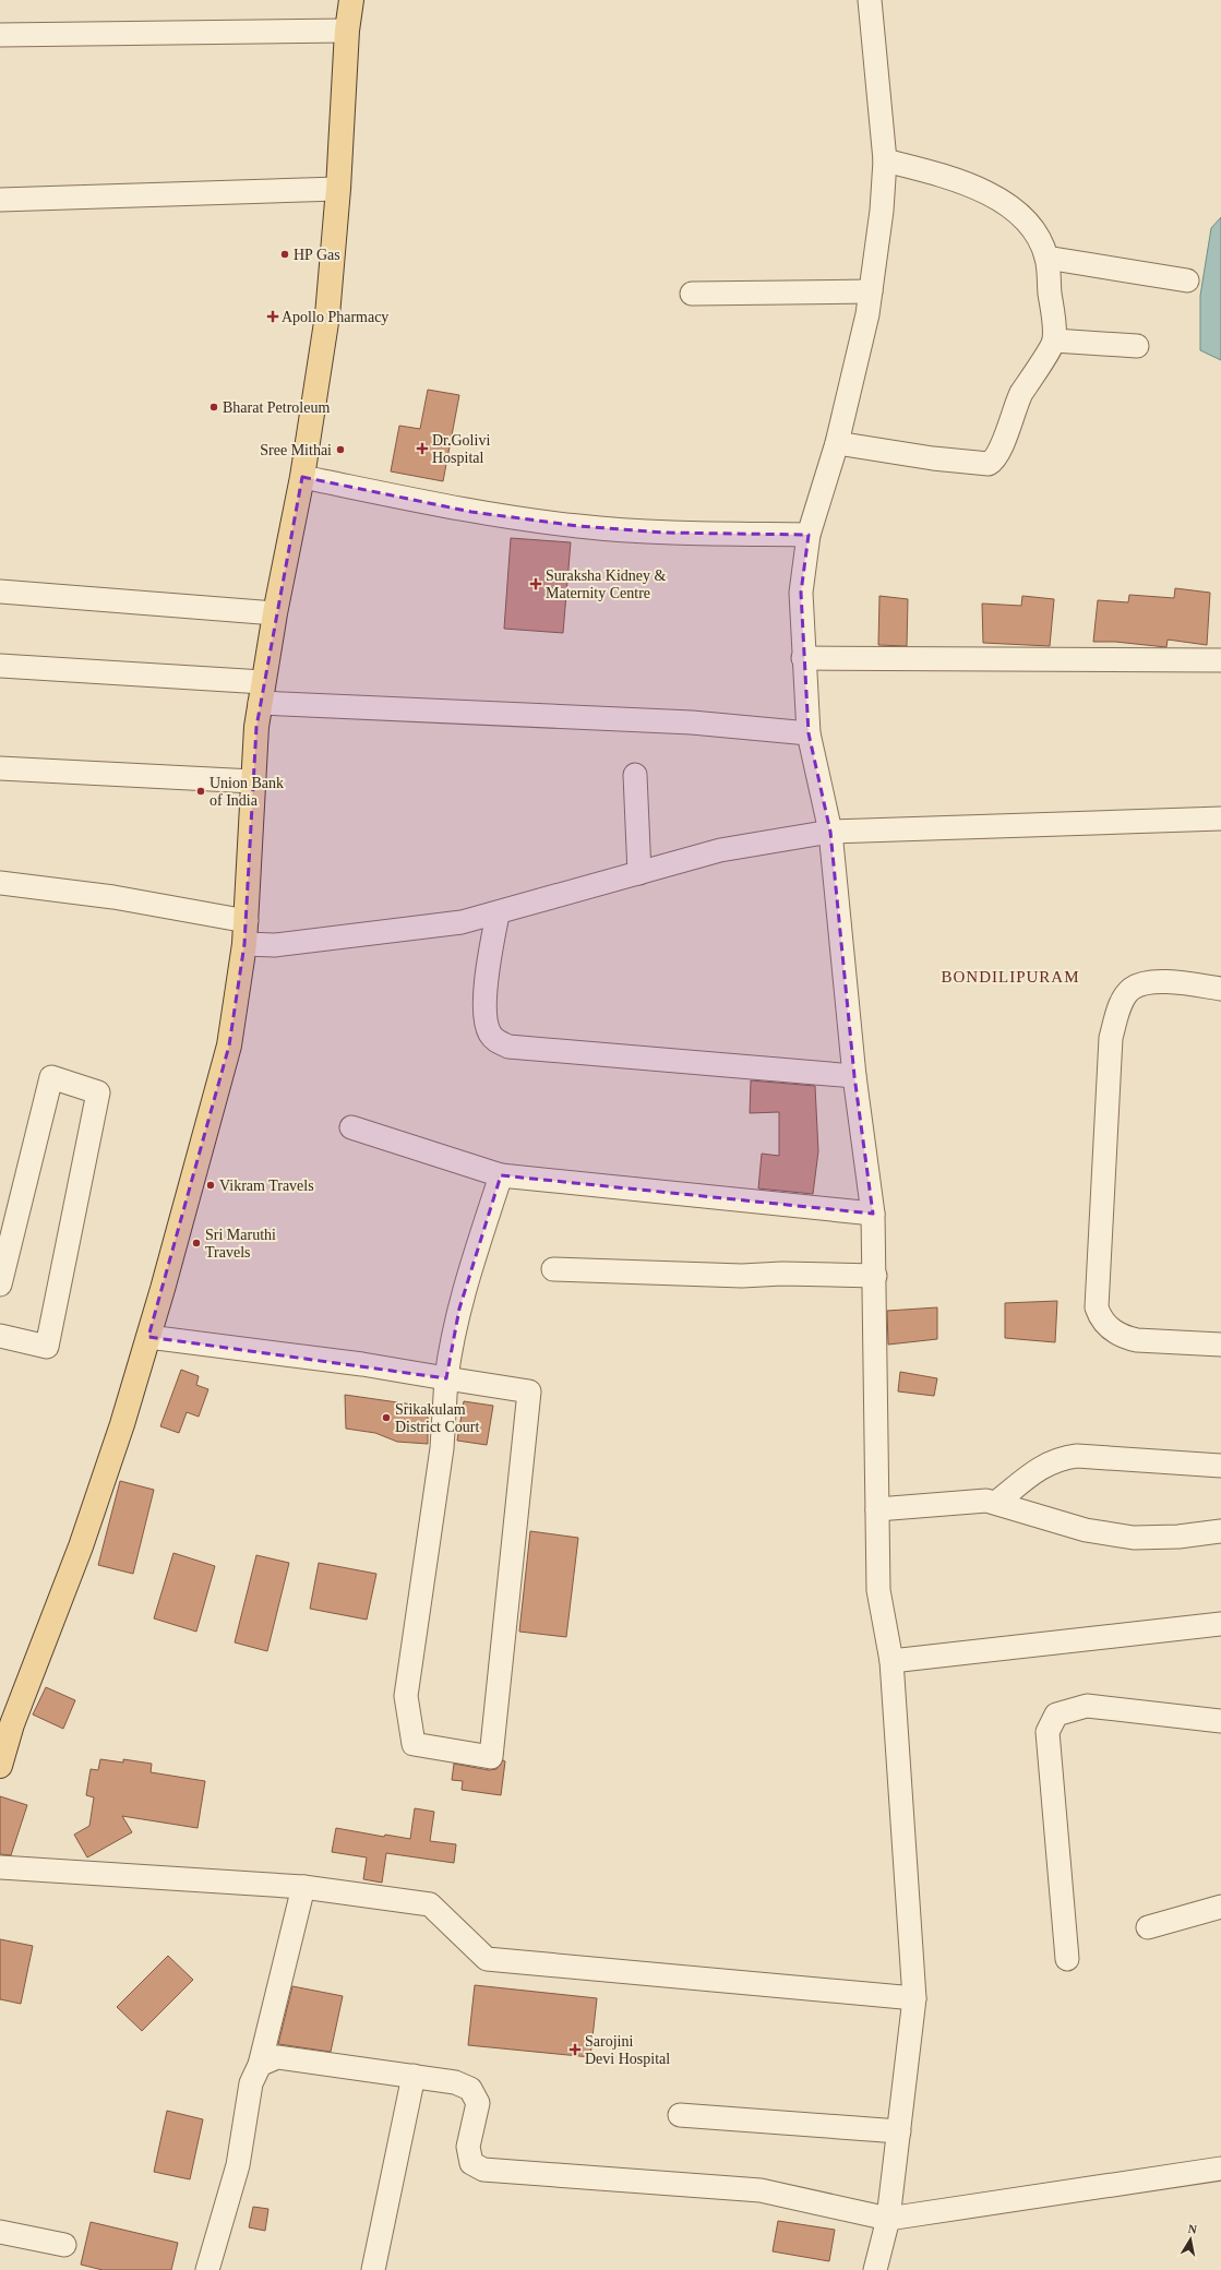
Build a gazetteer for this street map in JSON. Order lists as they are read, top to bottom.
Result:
{
  "districts": ["BONDILIPURAM"],
  "places": {
    "other": [
      "HP Gas",
      "Bharat Petroleum",
      "Sree Mithai",
      "Union Bank of India",
      "Vikram Travels",
      "Sri Maruthi Travels",
      "Srikakulam District Court"
    ],
    "health": [
      "Apollo Pharmacy",
      "Dr.Golivi Hospital",
      "Suraksha Kidney & Maternity Centre",
      "Sarojini Devi Hospital"
    ]
  },
  "north": "top"
}
